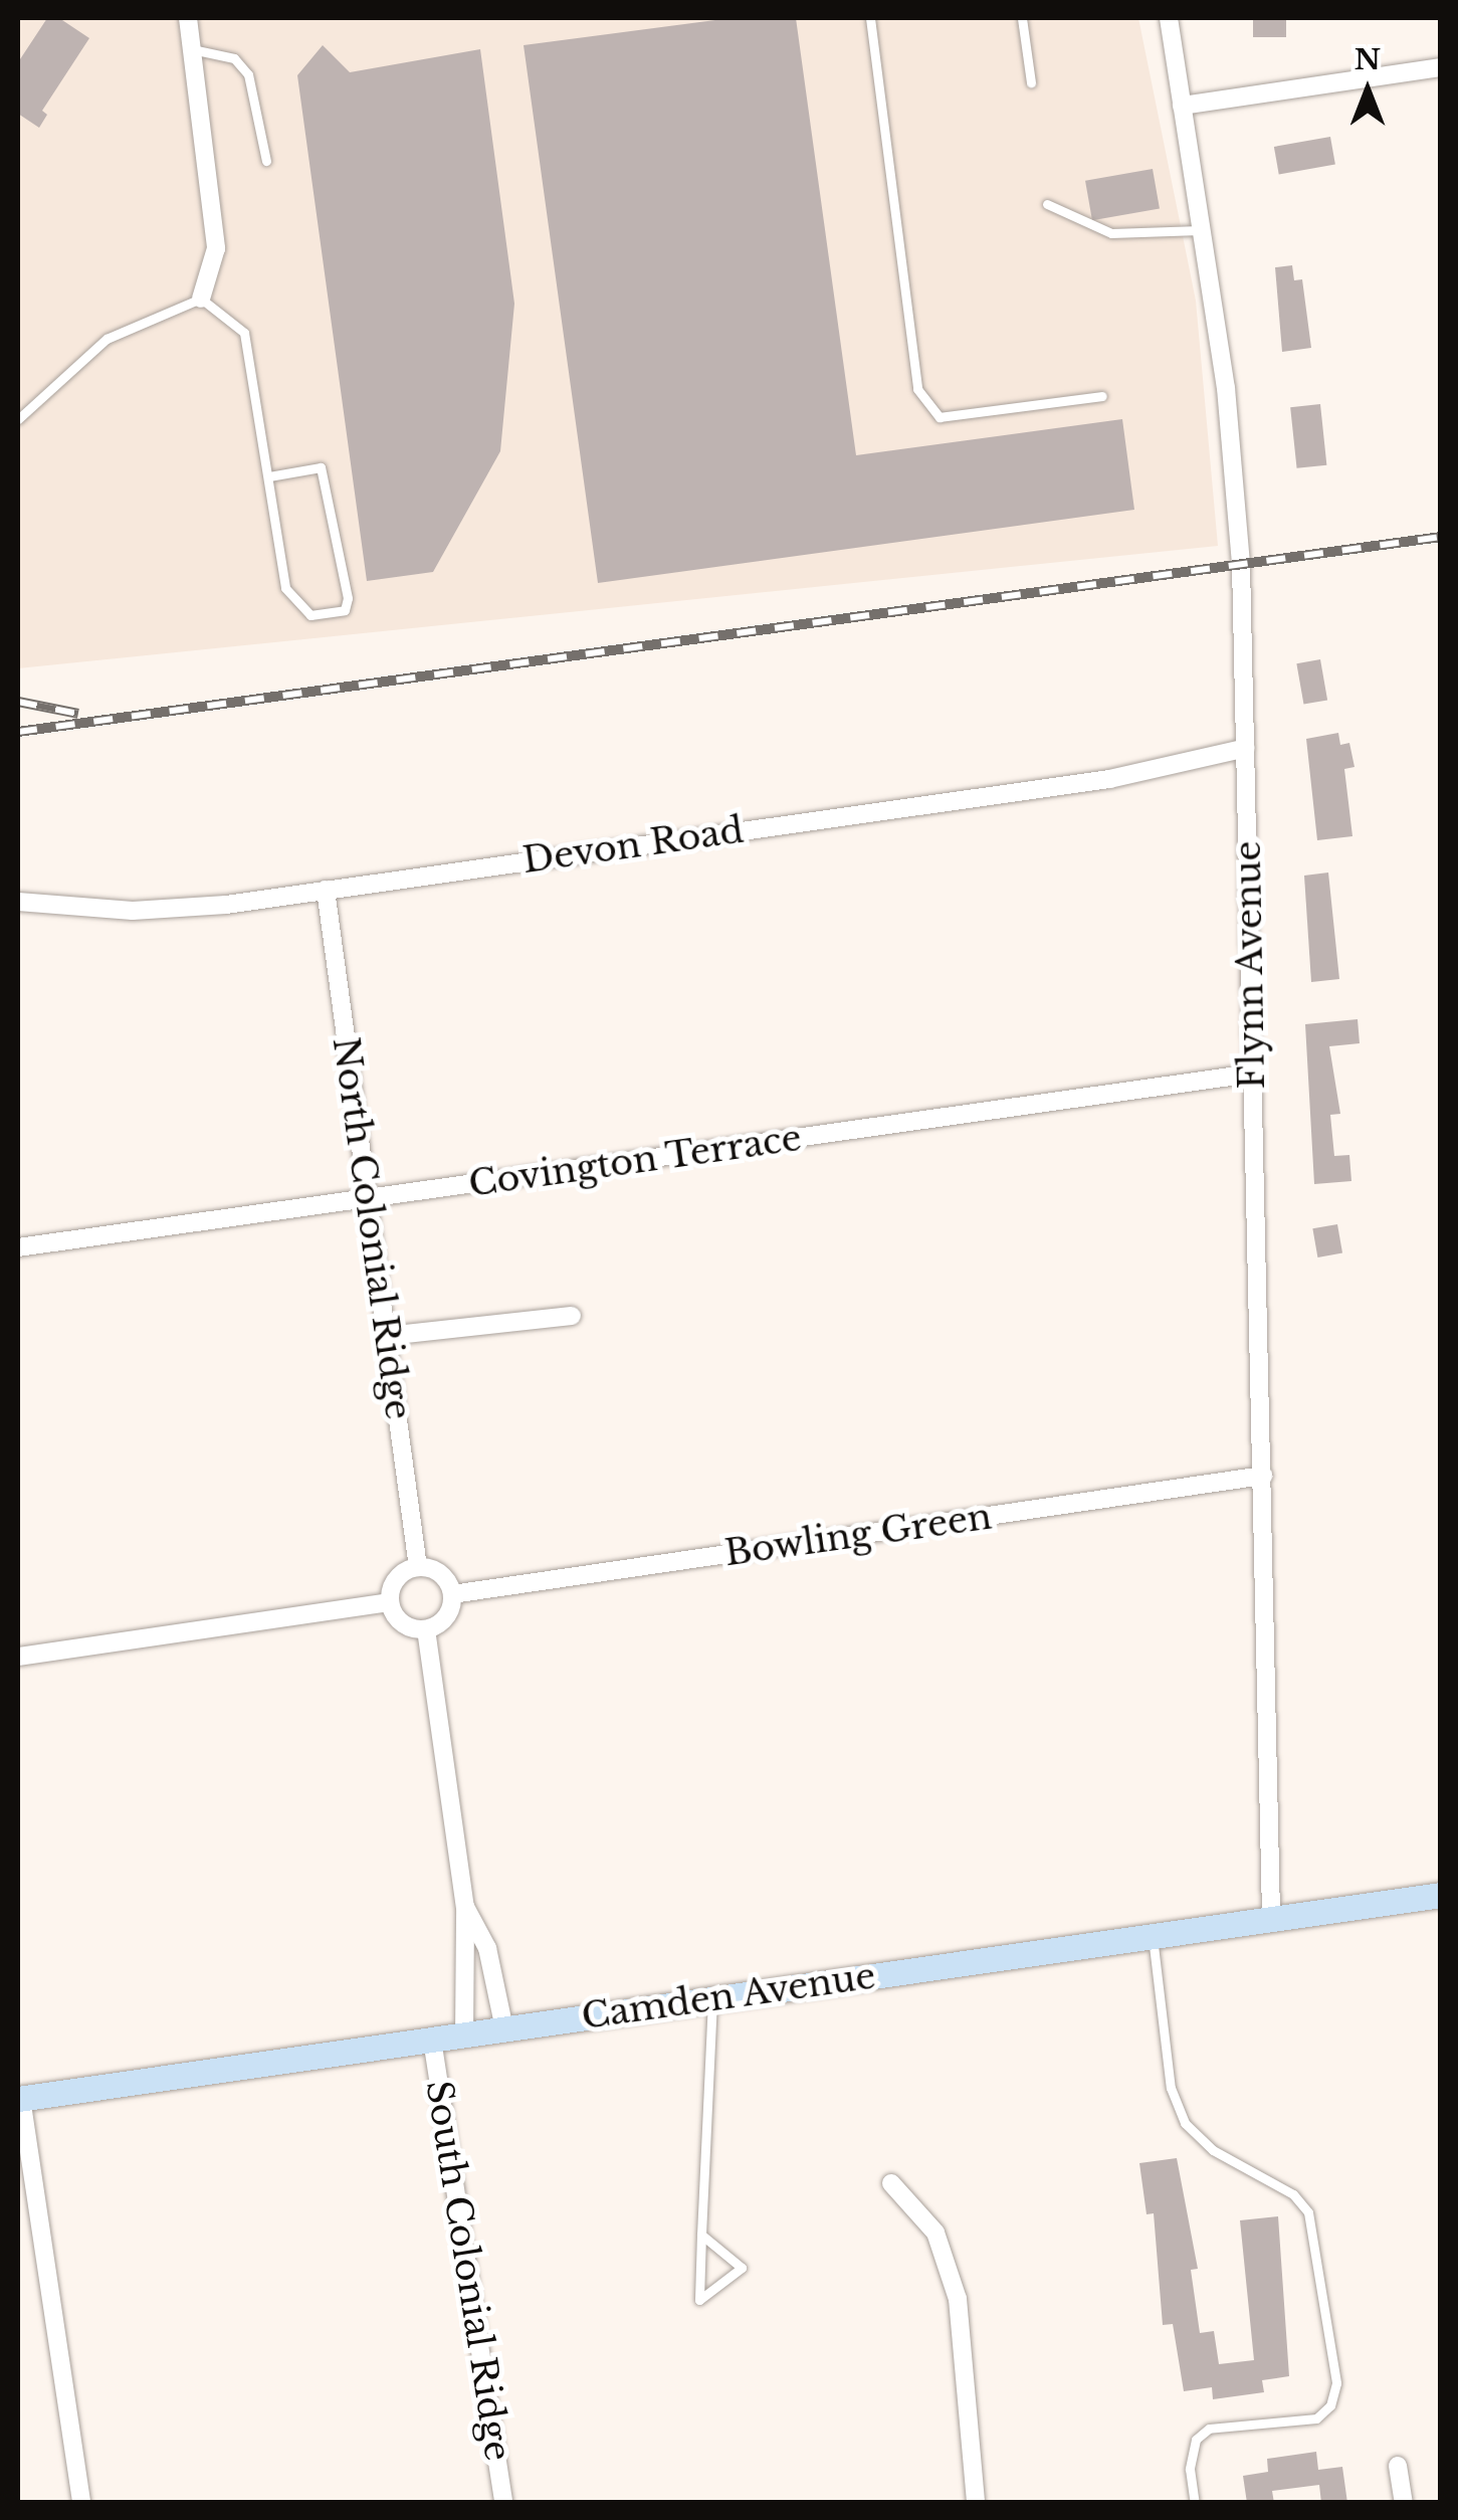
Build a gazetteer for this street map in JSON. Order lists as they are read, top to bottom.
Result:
{
  "streets": {
    "main road": ["Camden Avenue"],
    "street": [
      "Devon Road",
      "Flynn Avenue",
      "Covington Terrace",
      "North Colonial Ridge",
      "Bowling Green",
      "South Colonial Ridge"
    ]
  },
  "crossings": [
    ["Devon Road", "Flynn Avenue"],
    ["Devon Road", "North Colonial Ridge"],
    ["Flynn Avenue", "Covington Terrace"],
    ["Flynn Avenue", "Bowling Green"],
    ["Flynn Avenue", "Camden Avenue"],
    ["Covington Terrace", "North Colonial Ridge"],
    ["North Colonial Ridge", "Bowling Green"],
    ["Camden Avenue", "South Colonial Ridge"]
  ],
  "north": "top"
}
